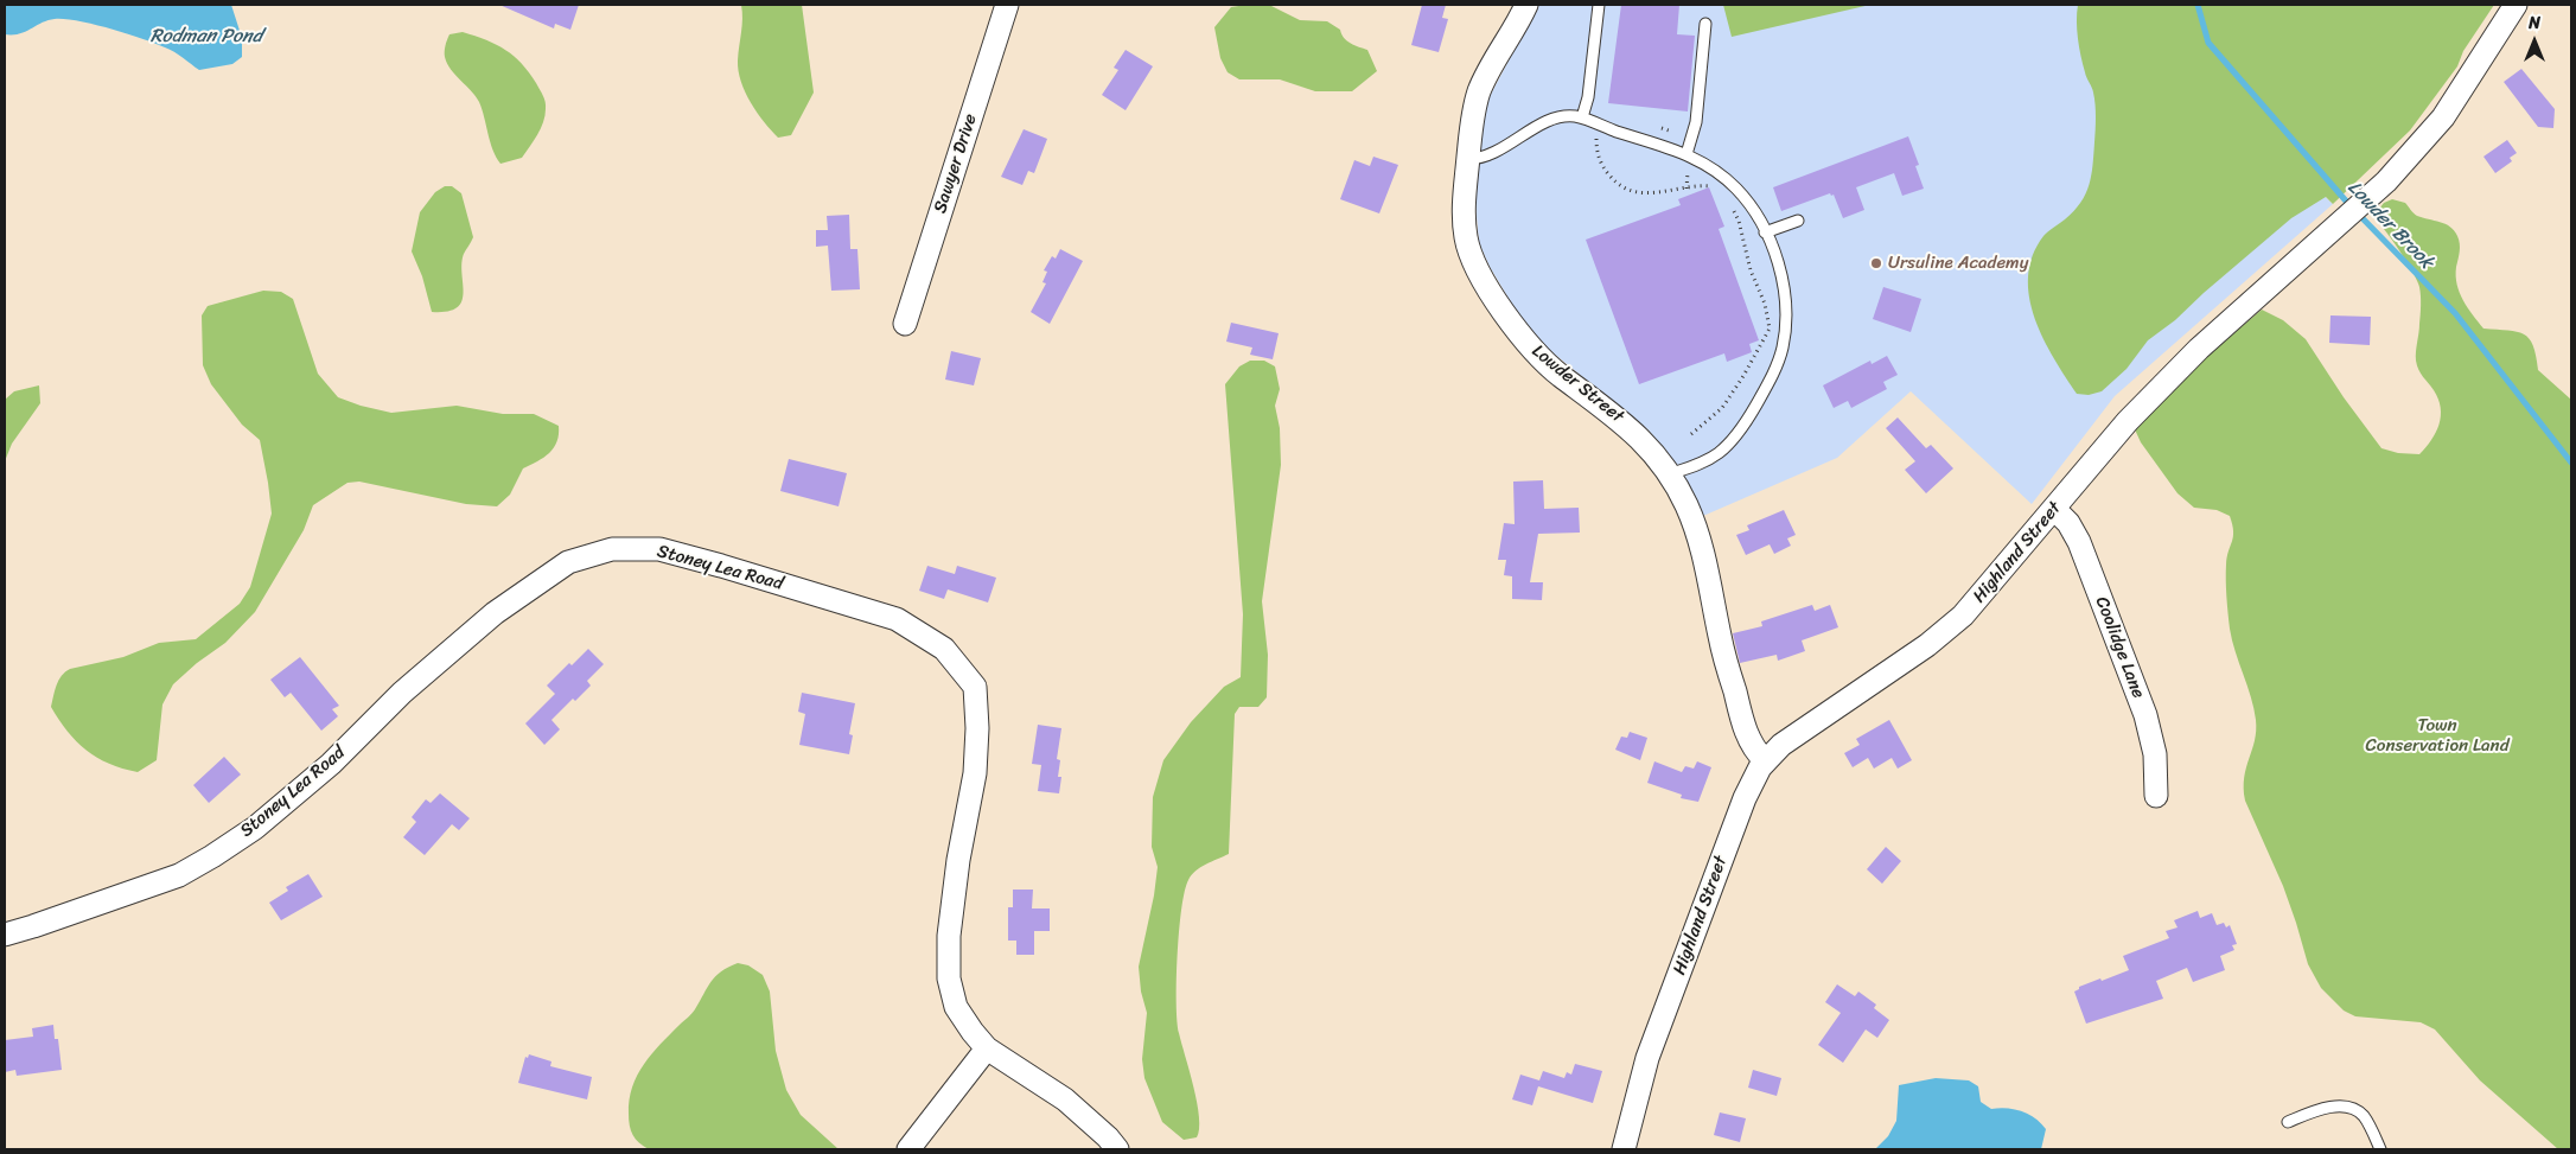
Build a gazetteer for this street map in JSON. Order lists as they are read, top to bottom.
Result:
{
  "streets": {
    "street": [
      "Sawyer Drive",
      "Lowder Street",
      "Highland Street",
      "Stoney Lea Road",
      "Coolidge Lane"
    ]
  },
  "crossings": [
    ["Lowder Street", "Highland Street"],
    ["Highland Street", "Coolidge Lane"]
  ],
  "water": ["Rodman Pond", "Lowder Brook"],
  "parks": ["Town Conservation Land"],
  "places": ["Ursuline Academy"],
  "north": "top"
}
